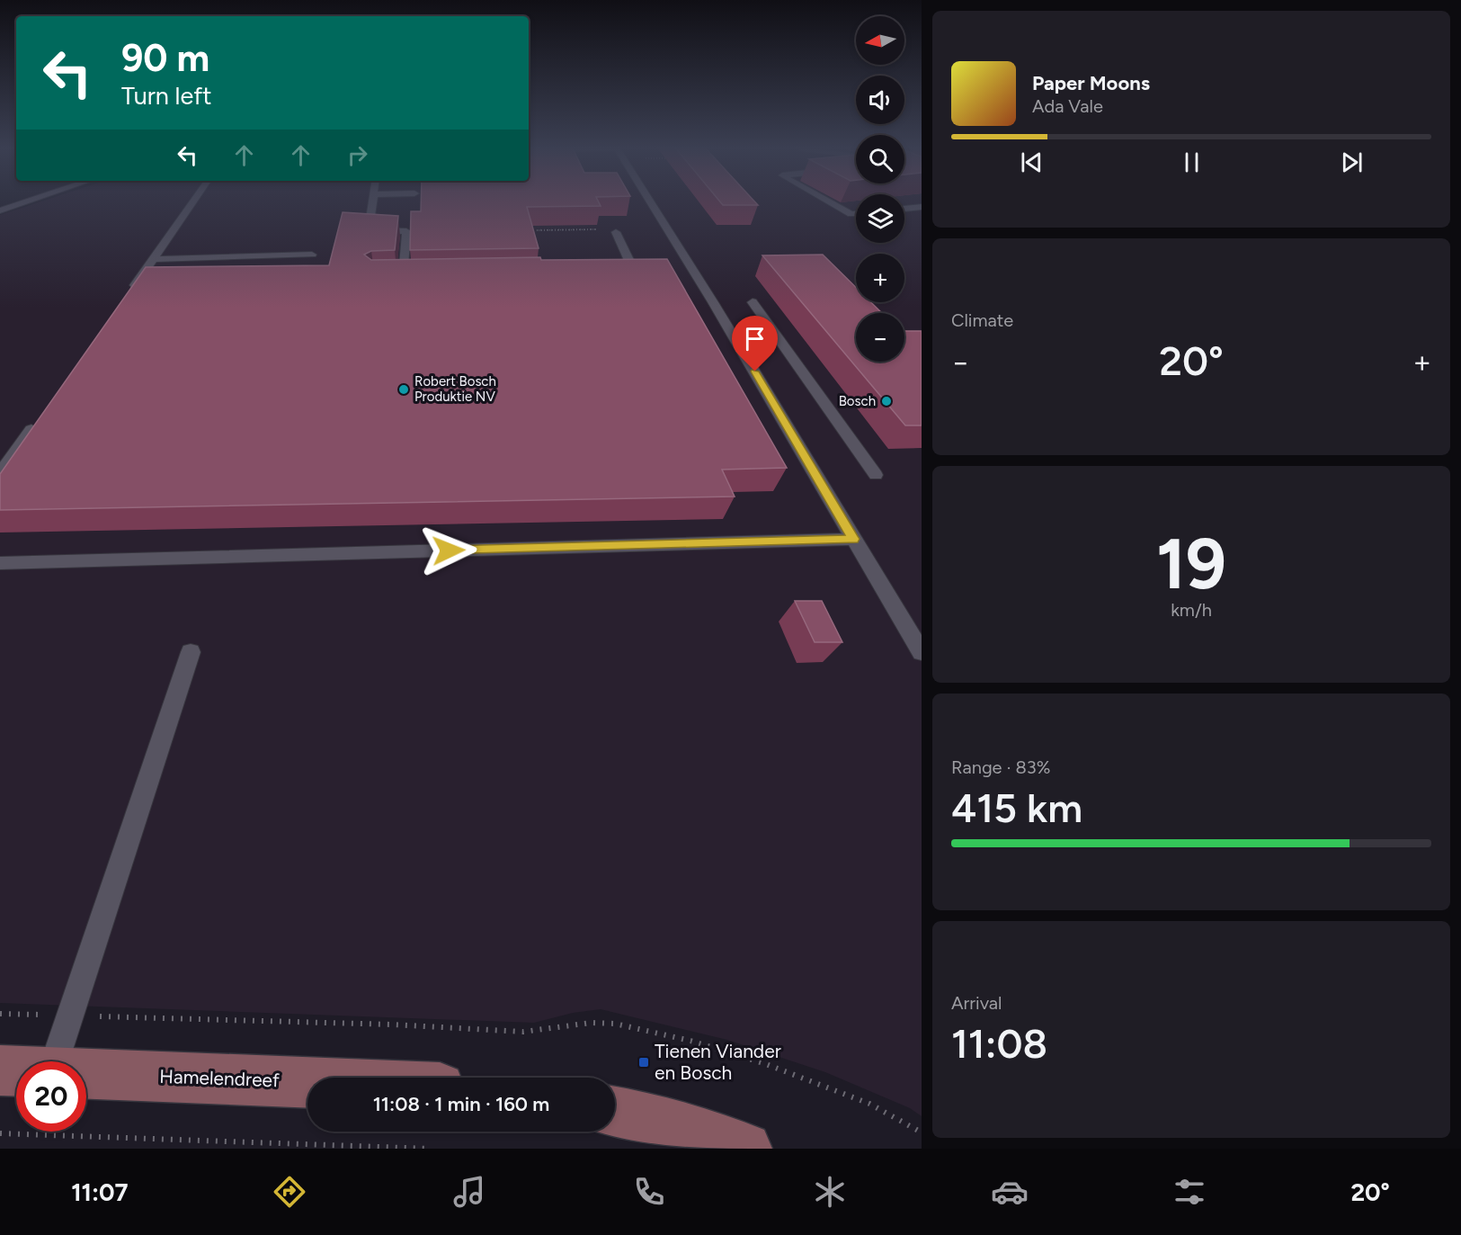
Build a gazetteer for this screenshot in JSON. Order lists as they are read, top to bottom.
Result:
{
  "streets": {
    "street": ["Hamelendreef"]
  },
  "places": {
    "other": ["Robert Bosch Produktie NV", "Bosch"],
    "transit": ["Tienen Viander en Bosch"]
  },
  "north": "left",
  "page": {
    "map_buttons": ["+", "−"],
    "turn": ["90 m", "Turn left"],
    "song": ["Paper Moons", "Ada Vale"],
    "tile": [
      "Climate",
      ["19", "km/h"],
      ["Range · 83%", "415 km"],
      ["Arrival", "11:08"]
    ],
    "heat": ["−", "20°", "+"],
    "limit": "20",
    "trip": "11:08 · 1 min · 160 m",
    "tabs": ["11:07", "20°"]
  }
}
